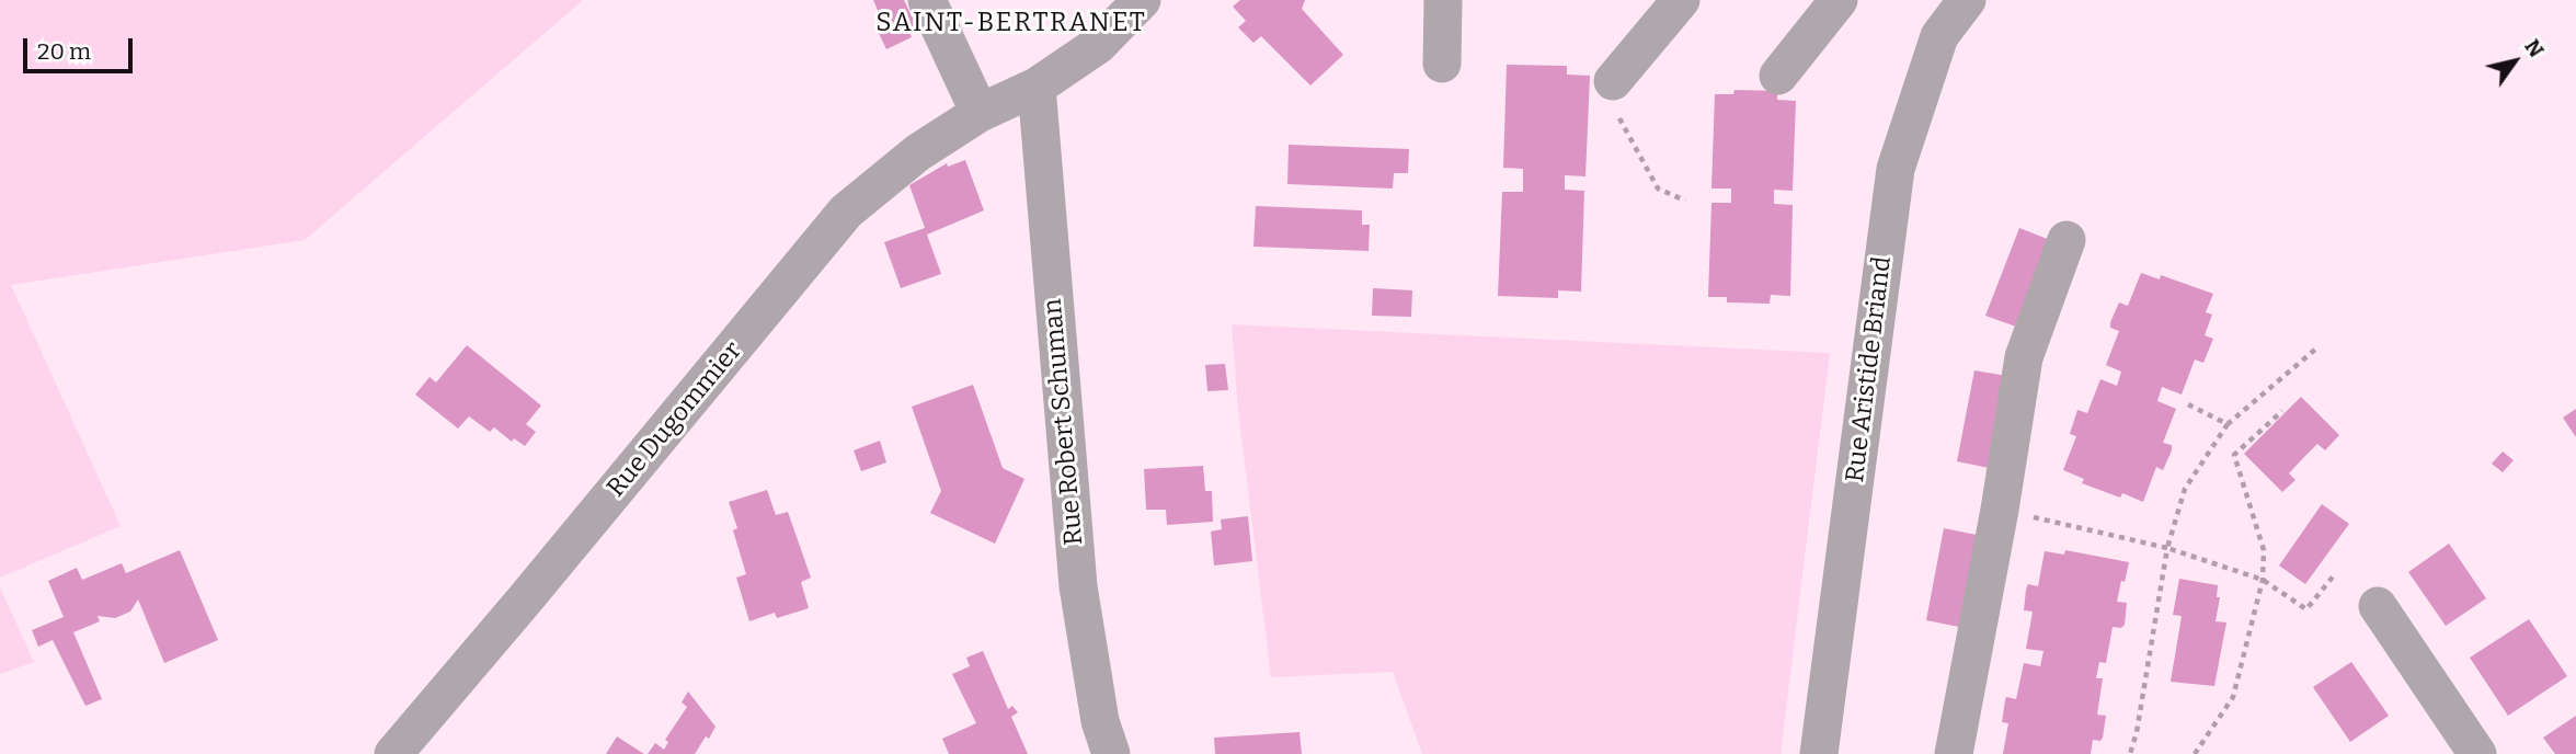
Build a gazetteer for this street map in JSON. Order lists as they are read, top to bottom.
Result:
{
  "streets": {
    "street": ["Rue Aristide Briand", "Rue Dugommier", "Rue Robert Schuman"]
  },
  "crossings": [
    ["Rue Dugommier", "Rue Robert Schuman"]
  ],
  "districts": ["SAINT-BERTRANET"],
  "scale_bar": "20 m",
  "north": "top right"
}
